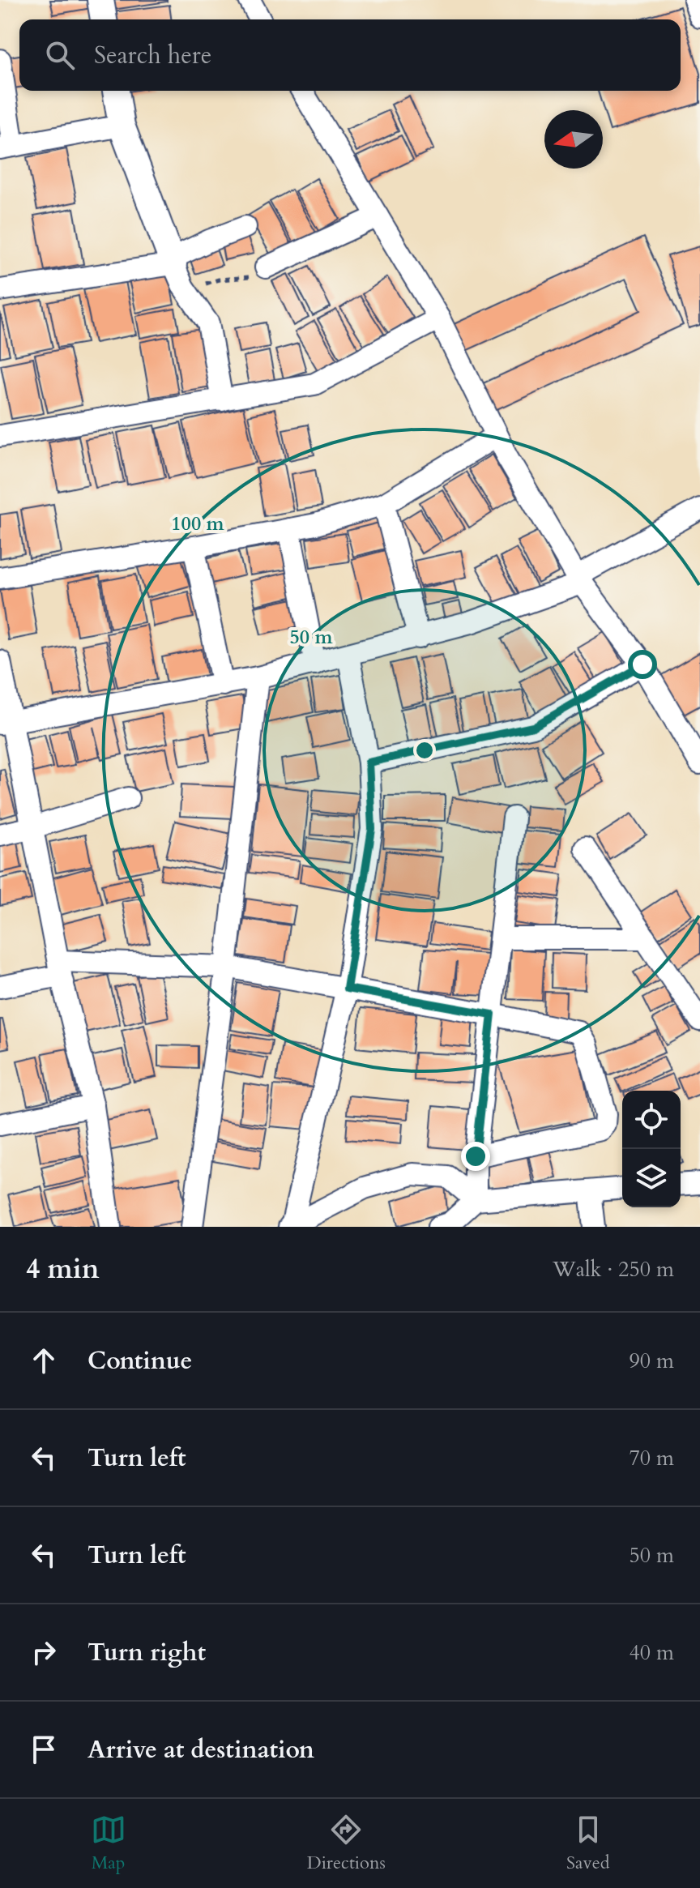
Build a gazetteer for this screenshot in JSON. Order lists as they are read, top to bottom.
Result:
{
  "north": "left",
  "page": {
    "search": "Search here",
    "heading": ["4 min", "Walk · 250 m"],
    "list": [
      ["Continue", "90 m"],
      ["Turn left", "70 m"],
      ["Turn left", "50 m"],
      ["Turn right", "40 m"],
      "Arrive at destination"
    ],
    "nav": ["Map", "Directions", "Saved"]
  },
  "rings": ["100 m", "50 m"]
}
